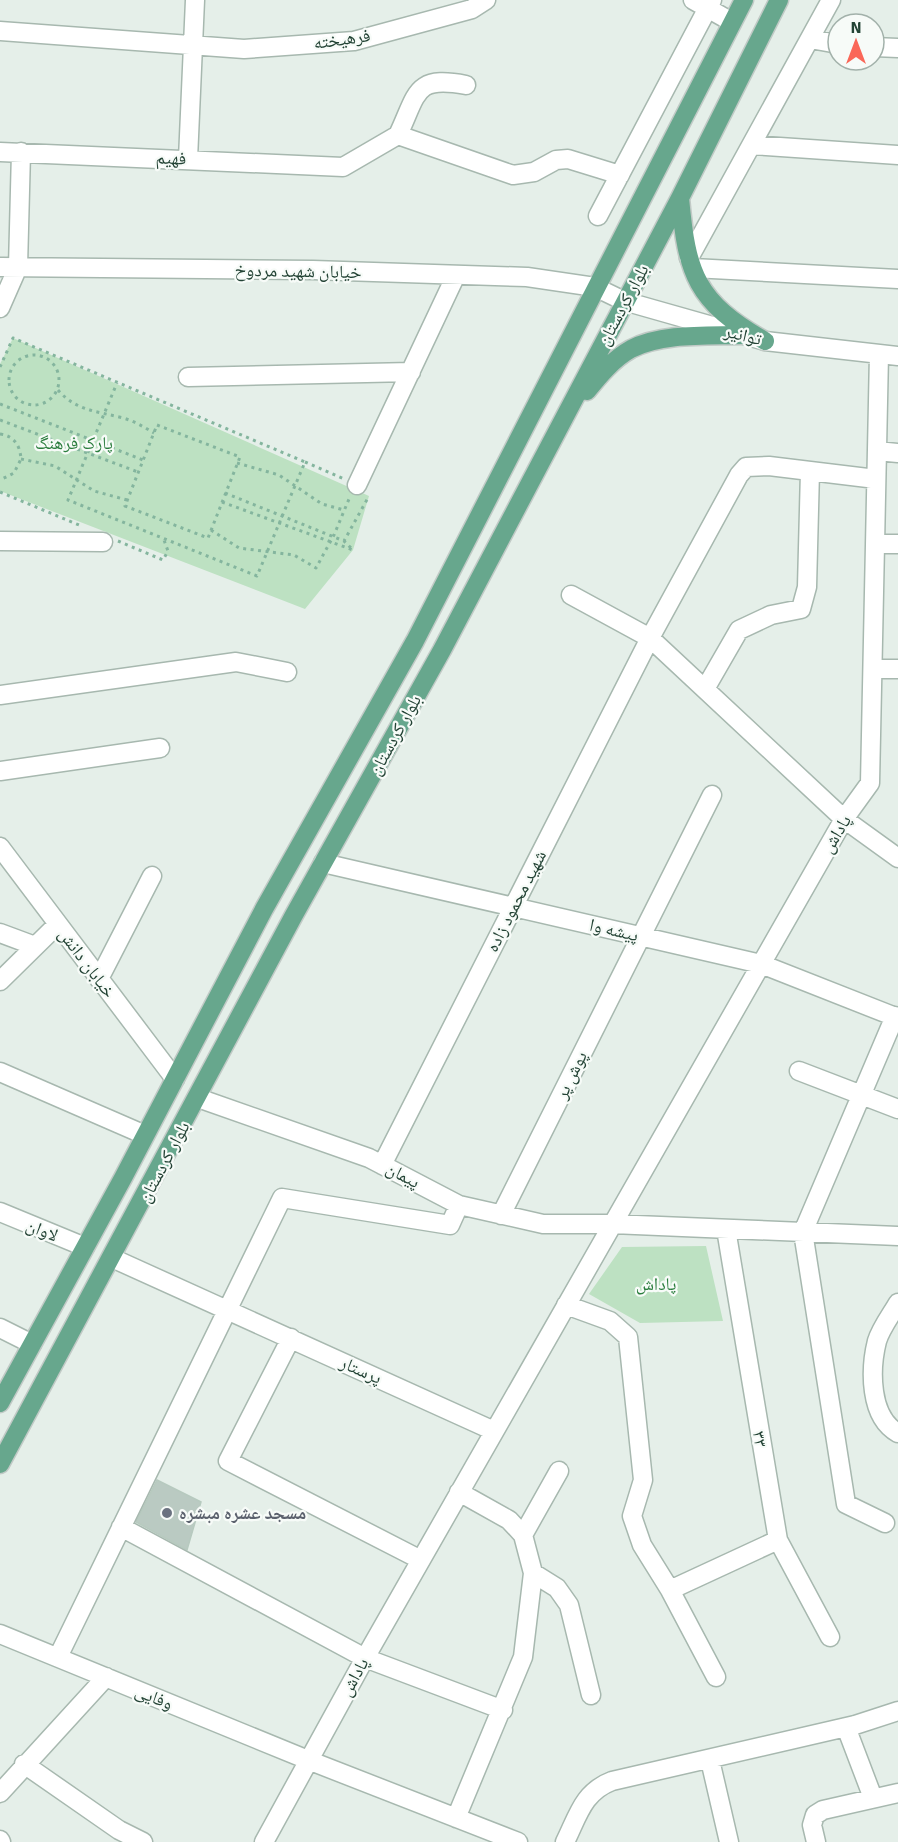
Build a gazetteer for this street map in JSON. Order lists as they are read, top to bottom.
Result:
{
  "streets": {
    "main road": ["بلوار کردستان"],
    "street": [
      "فرهیخته",
      "فهیم",
      "خیابان شهید مردوخ",
      "توانیر",
      "پاداش",
      "شهید محمود زاده",
      "پیشه وا",
      "خیابان دانش",
      "پوش پر",
      "پیمان",
      "لاوان",
      "پرستار",
      "۳۳",
      "وفایی"
    ]
  },
  "crossings": [
    ["خیابان شهید مردوخ", "بلوار کردستان"],
    ["خیابان شهید مردوخ", "توانیر"],
    ["بلوار کردستان", "توانیر"],
    ["بلوار کردستان", "پیشه وا"],
    ["بلوار کردستان", "خیابان دانش"],
    ["بلوار کردستان", "پیمان"],
    ["بلوار کردستان", "لاوان"],
    ["بلوار کردستان", "پرستار"],
    ["توانیر", "پاداش"],
    ["پاداش", "پیشه وا"],
    ["پاداش", "پیمان"],
    ["پاداش", "پرستار"],
    ["پاداش", "وفایی"],
    ["شهید محمود زاده", "پیشه وا"],
    ["شهید محمود زاده", "پیمان"],
    ["پیشه وا", "پوش پر"],
    ["پوش پر", "پیمان"],
    ["پیمان", "۳۳"]
  ],
  "parks": ["پارک فرهنگ", "پاداش"],
  "places": ["مسجد عشره مبشره"],
  "north": "top"
}
